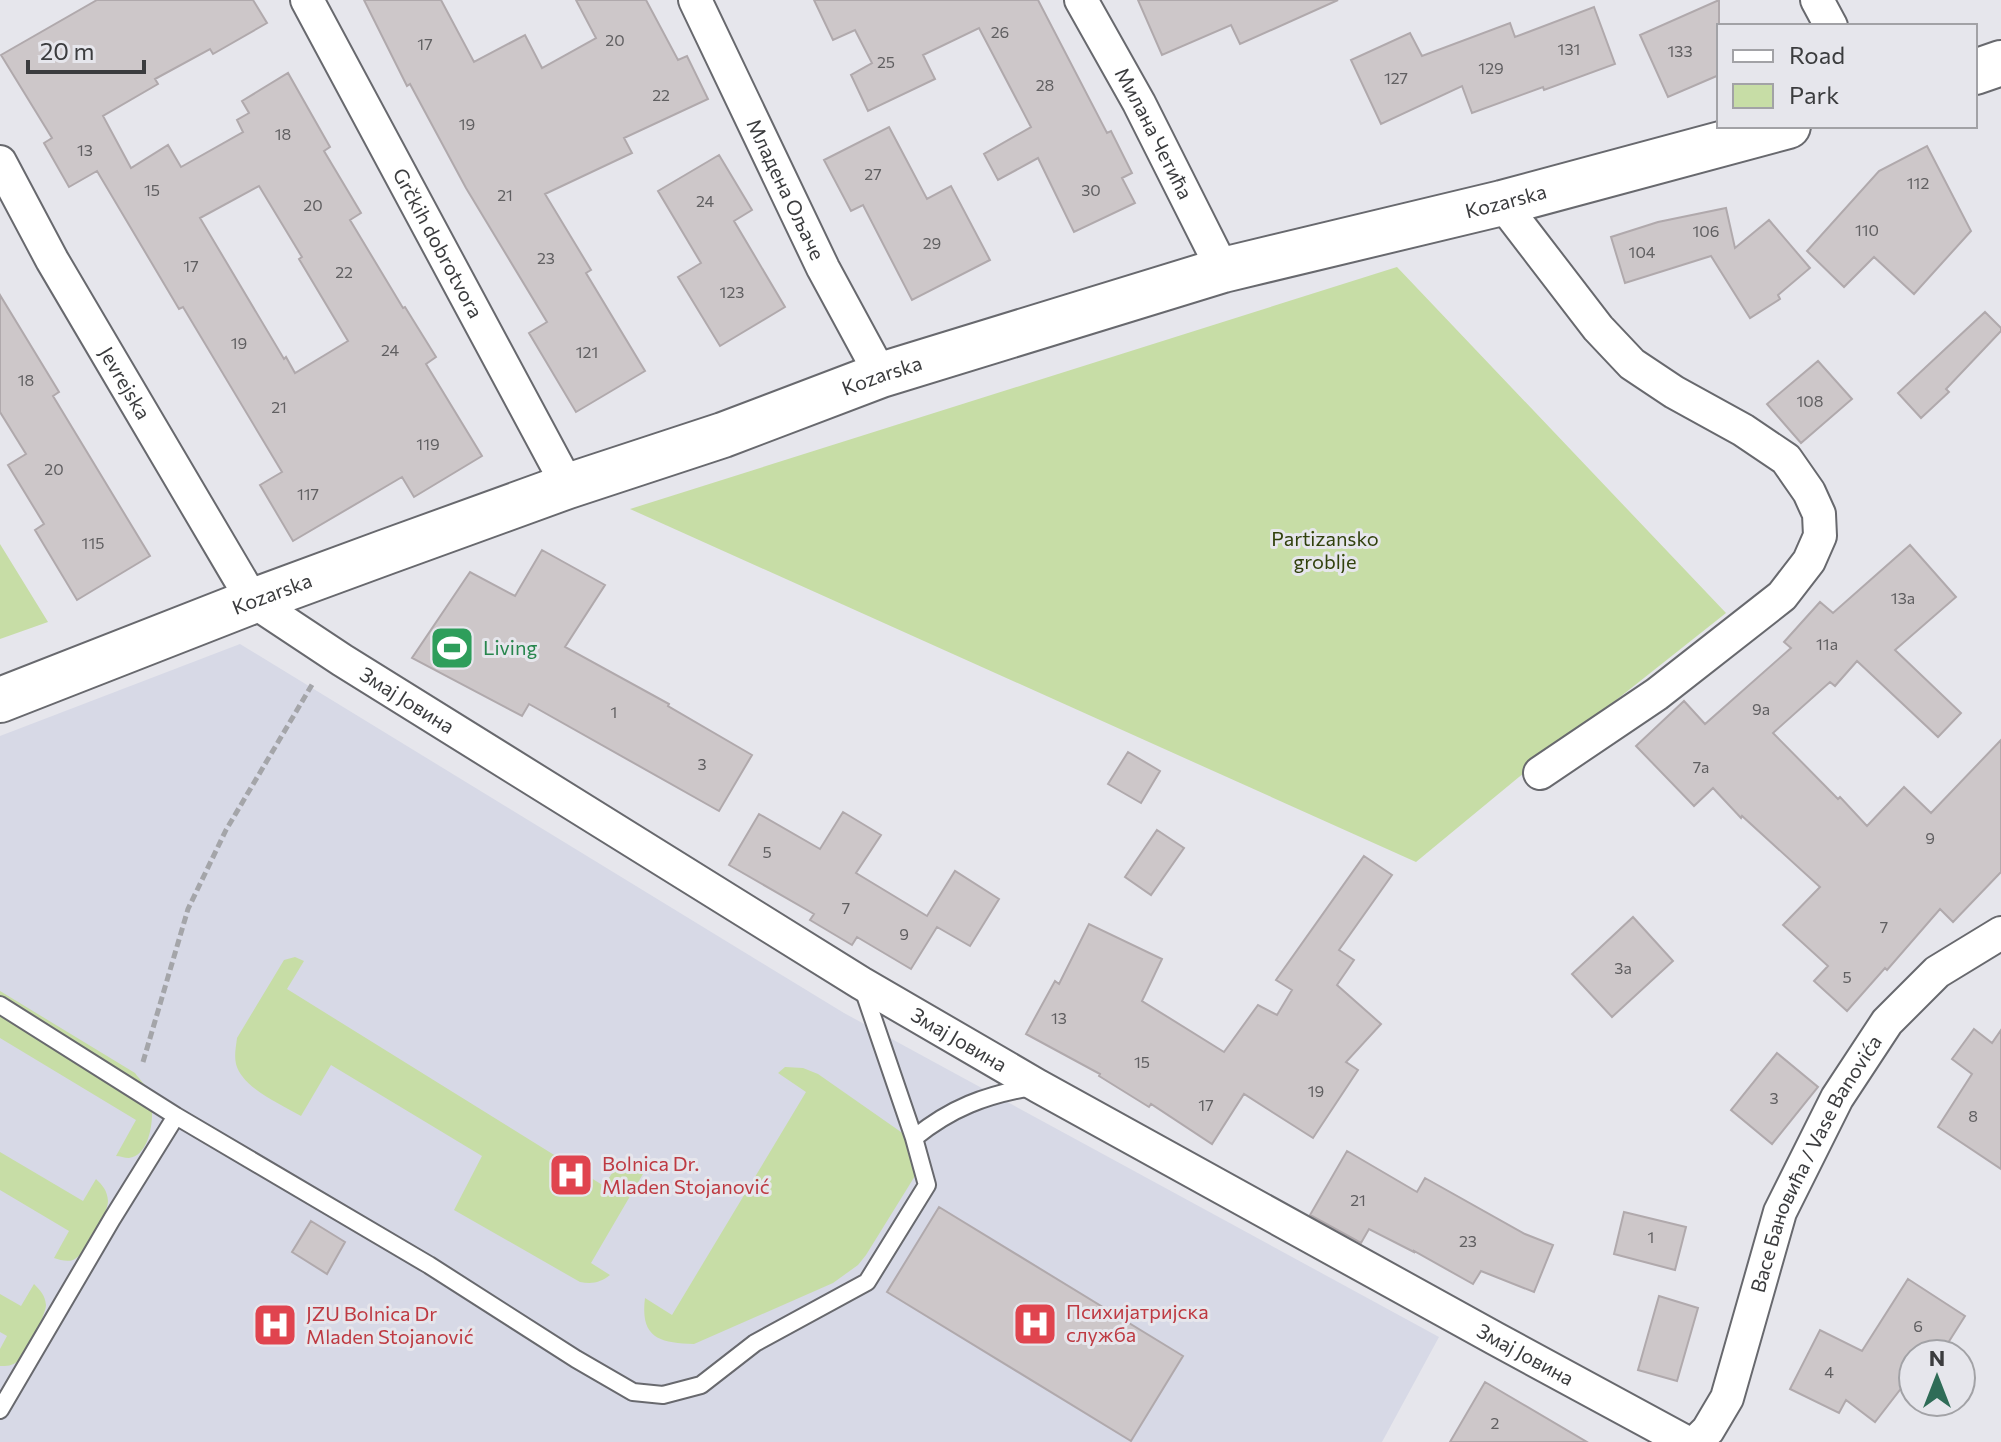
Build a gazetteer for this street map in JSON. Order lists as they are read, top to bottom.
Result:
{
  "streets": {
    "street": [
      "Милана Четића",
      "Младена Ољаче",
      "Kozarska",
      "Grčkih dobrotvora",
      "Jevrejska",
      "Змај Јовина",
      "Васе Бановића / Vase Banovića"
    ]
  },
  "crossings": [
    ["Милана Четића", "Kozarska"],
    ["Младена Ољаче", "Kozarska"],
    ["Kozarska", "Grčkih dobrotvora"],
    ["Kozarska", "Jevrejska"],
    ["Kozarska", "Змај Јовина"],
    ["Jevrejska", "Змај Јовина"]
  ],
  "parks": ["Partizansko groblje"],
  "places": {
    "sports": ["Living"],
    "hospital": ["Bolnica Dr. Mladen Stojanović", "Психијатријска служба", "JZU Bolnica Dr Mladen Stojanović"]
  },
  "house_numbers": [
    "26",
    "20",
    "17",
    "131",
    "133",
    "25",
    "129",
    "127",
    "28",
    "22",
    "19",
    "18",
    "13",
    "27",
    "112",
    "15",
    "30",
    "21",
    "24",
    "20",
    "110",
    "106",
    "29",
    "104",
    "23",
    "17",
    "22",
    "123",
    "19",
    "24",
    "121",
    "18",
    "108",
    "21",
    "119",
    "20",
    "117",
    "115",
    "13a",
    "11a",
    "9a",
    "1",
    "3",
    "7a",
    "9",
    "5",
    "7",
    "7",
    "9",
    "3a",
    "5",
    "13",
    "15",
    "19",
    "3",
    "17",
    "8",
    "21",
    "1",
    "23",
    "6",
    "4",
    "2"
  ],
  "legend": ["Road", "Park"],
  "scale_bar": "20 m",
  "north": "top"
}
